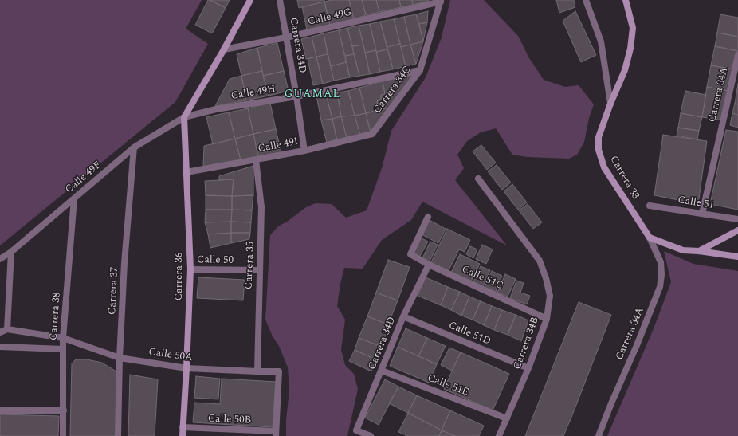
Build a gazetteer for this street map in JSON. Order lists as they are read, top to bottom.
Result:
{
  "streets": {
    "street": [
      "Calle 49G",
      "Carrera 34D",
      "Carrera 34C",
      "Calle 49H",
      "Carrera 34A",
      "Calle 49I",
      "Calle 49F",
      "Carrera 33",
      "Calle 51",
      "Calle 50",
      "Carrera 35",
      "Carrera 36",
      "Calle 51C",
      "Carrera 37",
      "Carrera 38",
      "Calle 51D",
      "Carrera 34B",
      "Calle 50A",
      "Calle 51E",
      "Calle 50B"
    ]
  },
  "crossings": [
    ["Calle 49G", "Carrera 34D"],
    ["Calle 49G", "Carrera 34C"],
    ["Carrera 34D", "Calle 49H"],
    ["Carrera 34D", "Calle 49I"],
    ["Carrera 34D", "Calle 51C"],
    ["Carrera 34D", "Calle 51D"],
    ["Carrera 34D", "Calle 51E"],
    ["Carrera 34C", "Calle 49H"],
    ["Carrera 34C", "Calle 49I"],
    ["Calle 49H", "Calle 49F"],
    ["Calle 49H", "Carrera 36"],
    ["Carrera 34A", "Carrera 33"],
    ["Carrera 34A", "Calle 51"],
    ["Calle 49I", "Carrera 35"],
    ["Calle 49I", "Carrera 36"],
    ["Calle 49F", "Carrera 36"],
    ["Calle 49F", "Carrera 37"],
    ["Calle 49F", "Carrera 38"],
    ["Calle 50", "Carrera 35"],
    ["Calle 50", "Carrera 36"],
    ["Carrera 35", "Calle 50A"],
    ["Carrera 36", "Calle 50A"],
    ["Carrera 36", "Calle 50B"],
    ["Calle 51C", "Carrera 34B"],
    ["Carrera 37", "Calle 50A"],
    ["Carrera 38", "Calle 50A"],
    ["Calle 51D", "Carrera 34B"],
    ["Carrera 34B", "Calle 51E"],
    ["Calle 50A", "Calle 50B"]
  ],
  "districts": ["GUAMAL"]
}
